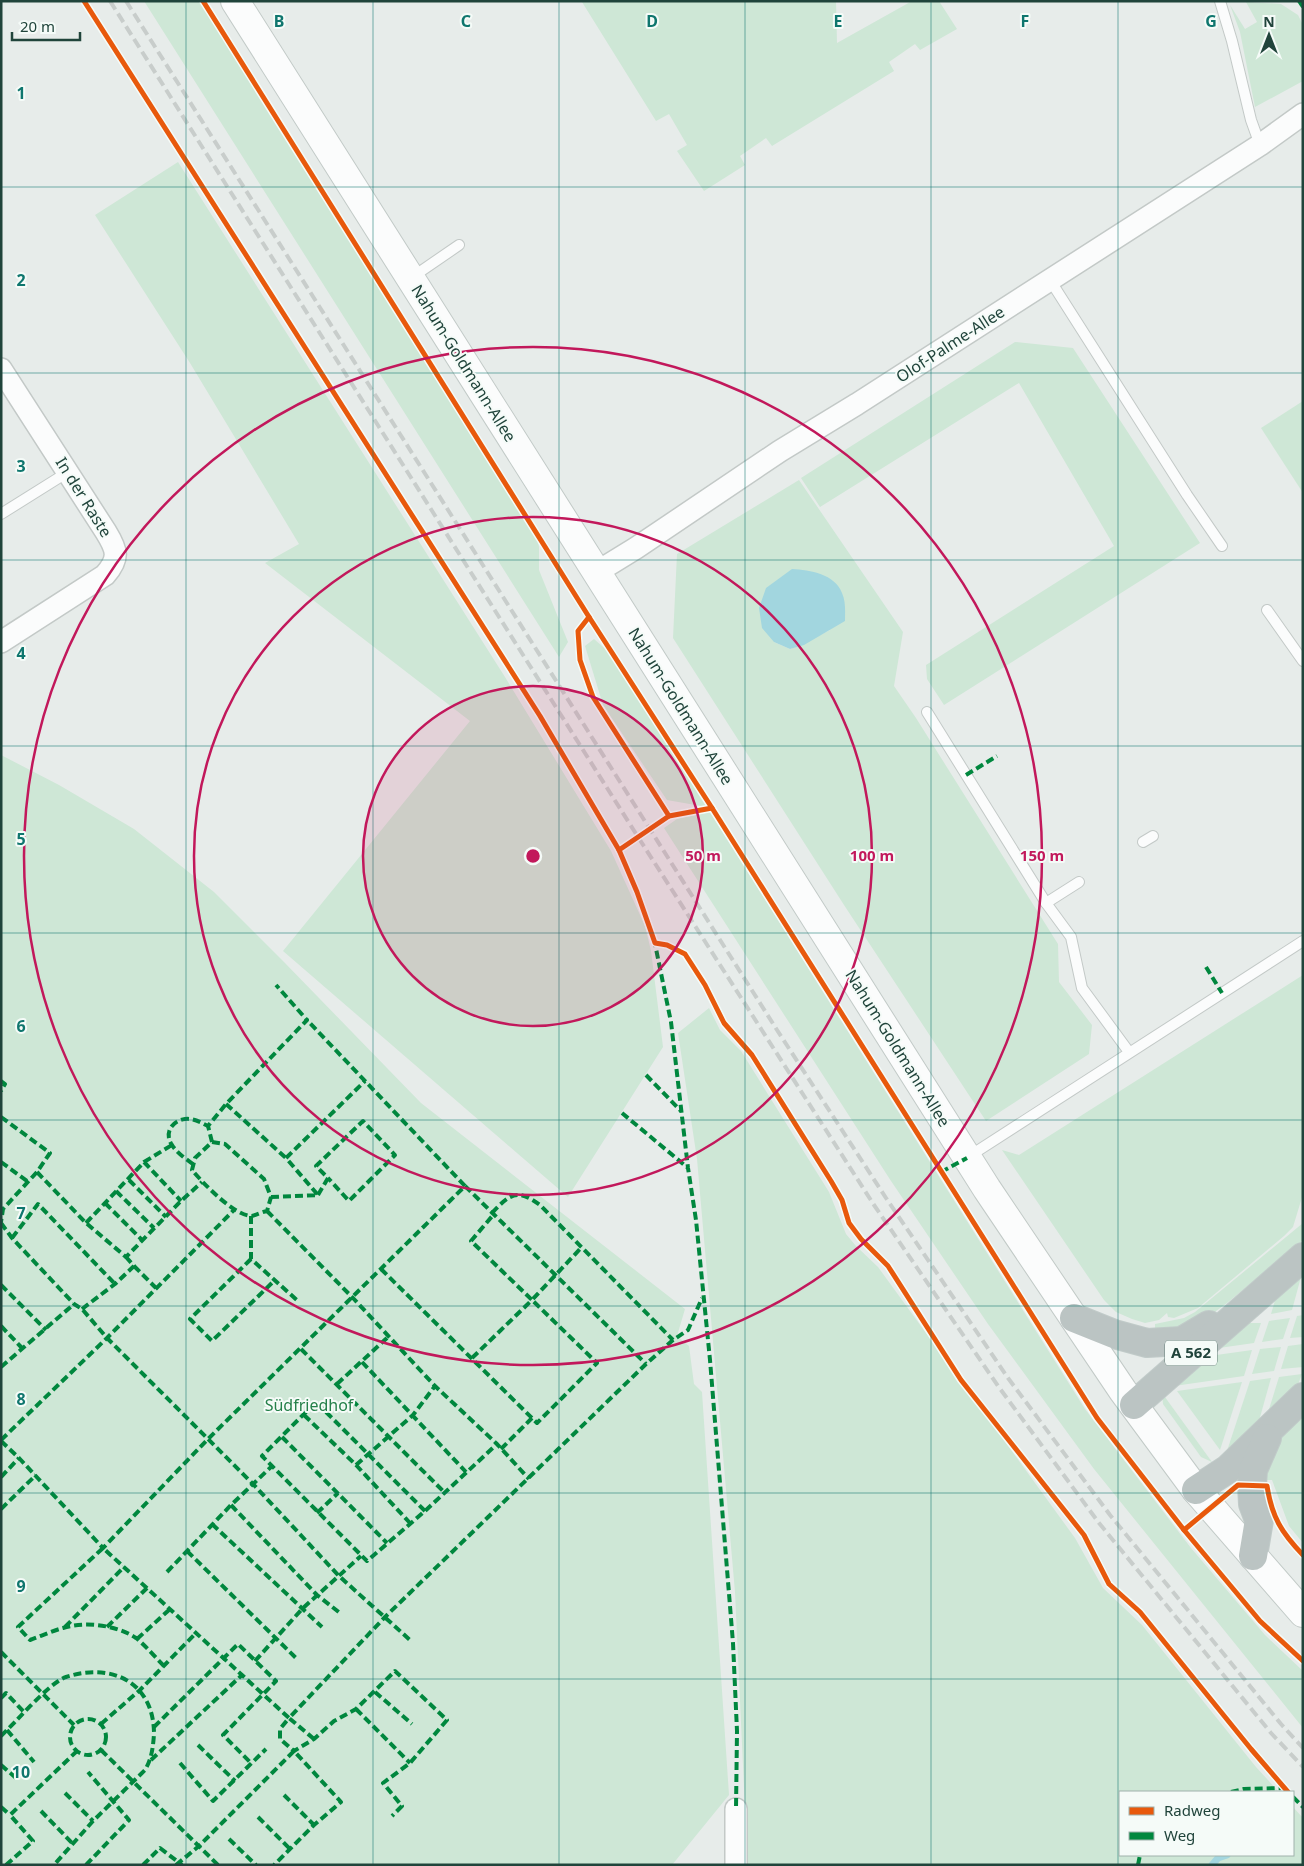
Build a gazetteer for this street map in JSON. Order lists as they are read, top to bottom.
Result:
{
  "streets": {
    "highway": ["A 562"],
    "main road": ["Nahum-Goldmann-Allee"],
    "street": ["Olof-Palme-Allee", "In der Raste"]
  },
  "crossings": [
    ["Olof-Palme-Allee", "Nahum-Goldmann-Allee"],
    ["Nahum-Goldmann-Allee", "A 562"]
  ],
  "parks": ["Südfriedhof"],
  "legend": ["Radweg", "Weg"],
  "scale_bar": "20 m",
  "north": "top",
  "grid": {
    "columns": [
      "B",
      "C",
      "D",
      "E",
      "F",
      "G"
    ],
    "rows": [
      "1",
      "2",
      "3",
      "4",
      "5",
      "6",
      "7",
      "8",
      "9",
      "10"
    ]
  },
  "rings": ["50 m", "100 m", "150 m"]
}
